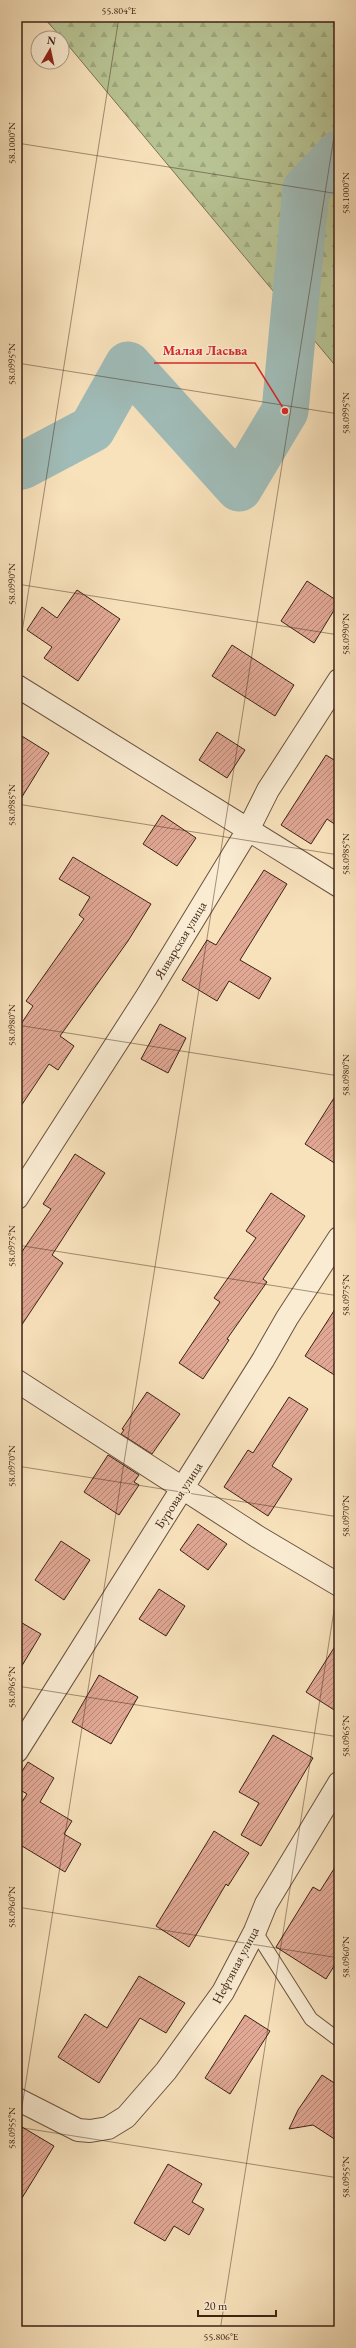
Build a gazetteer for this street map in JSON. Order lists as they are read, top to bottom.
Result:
{
  "streets": {
    "street": ["Январская улица", "Буровая улица", "Нефтяная улица"]
  },
  "places": ["Малая Ласьва"],
  "scale_bar": "20 m",
  "north": "top",
  "coordinates": [
    "55.804°E",
    "58.1000°N",
    "58.0995°N",
    "58.0990°N",
    "58.0985°N",
    "58.0980°N",
    "58.0975°N",
    "58.0970°N",
    "58.0965°N",
    "58.0960°N",
    "58.0955°N",
    "55.806°E"
  ]
}
